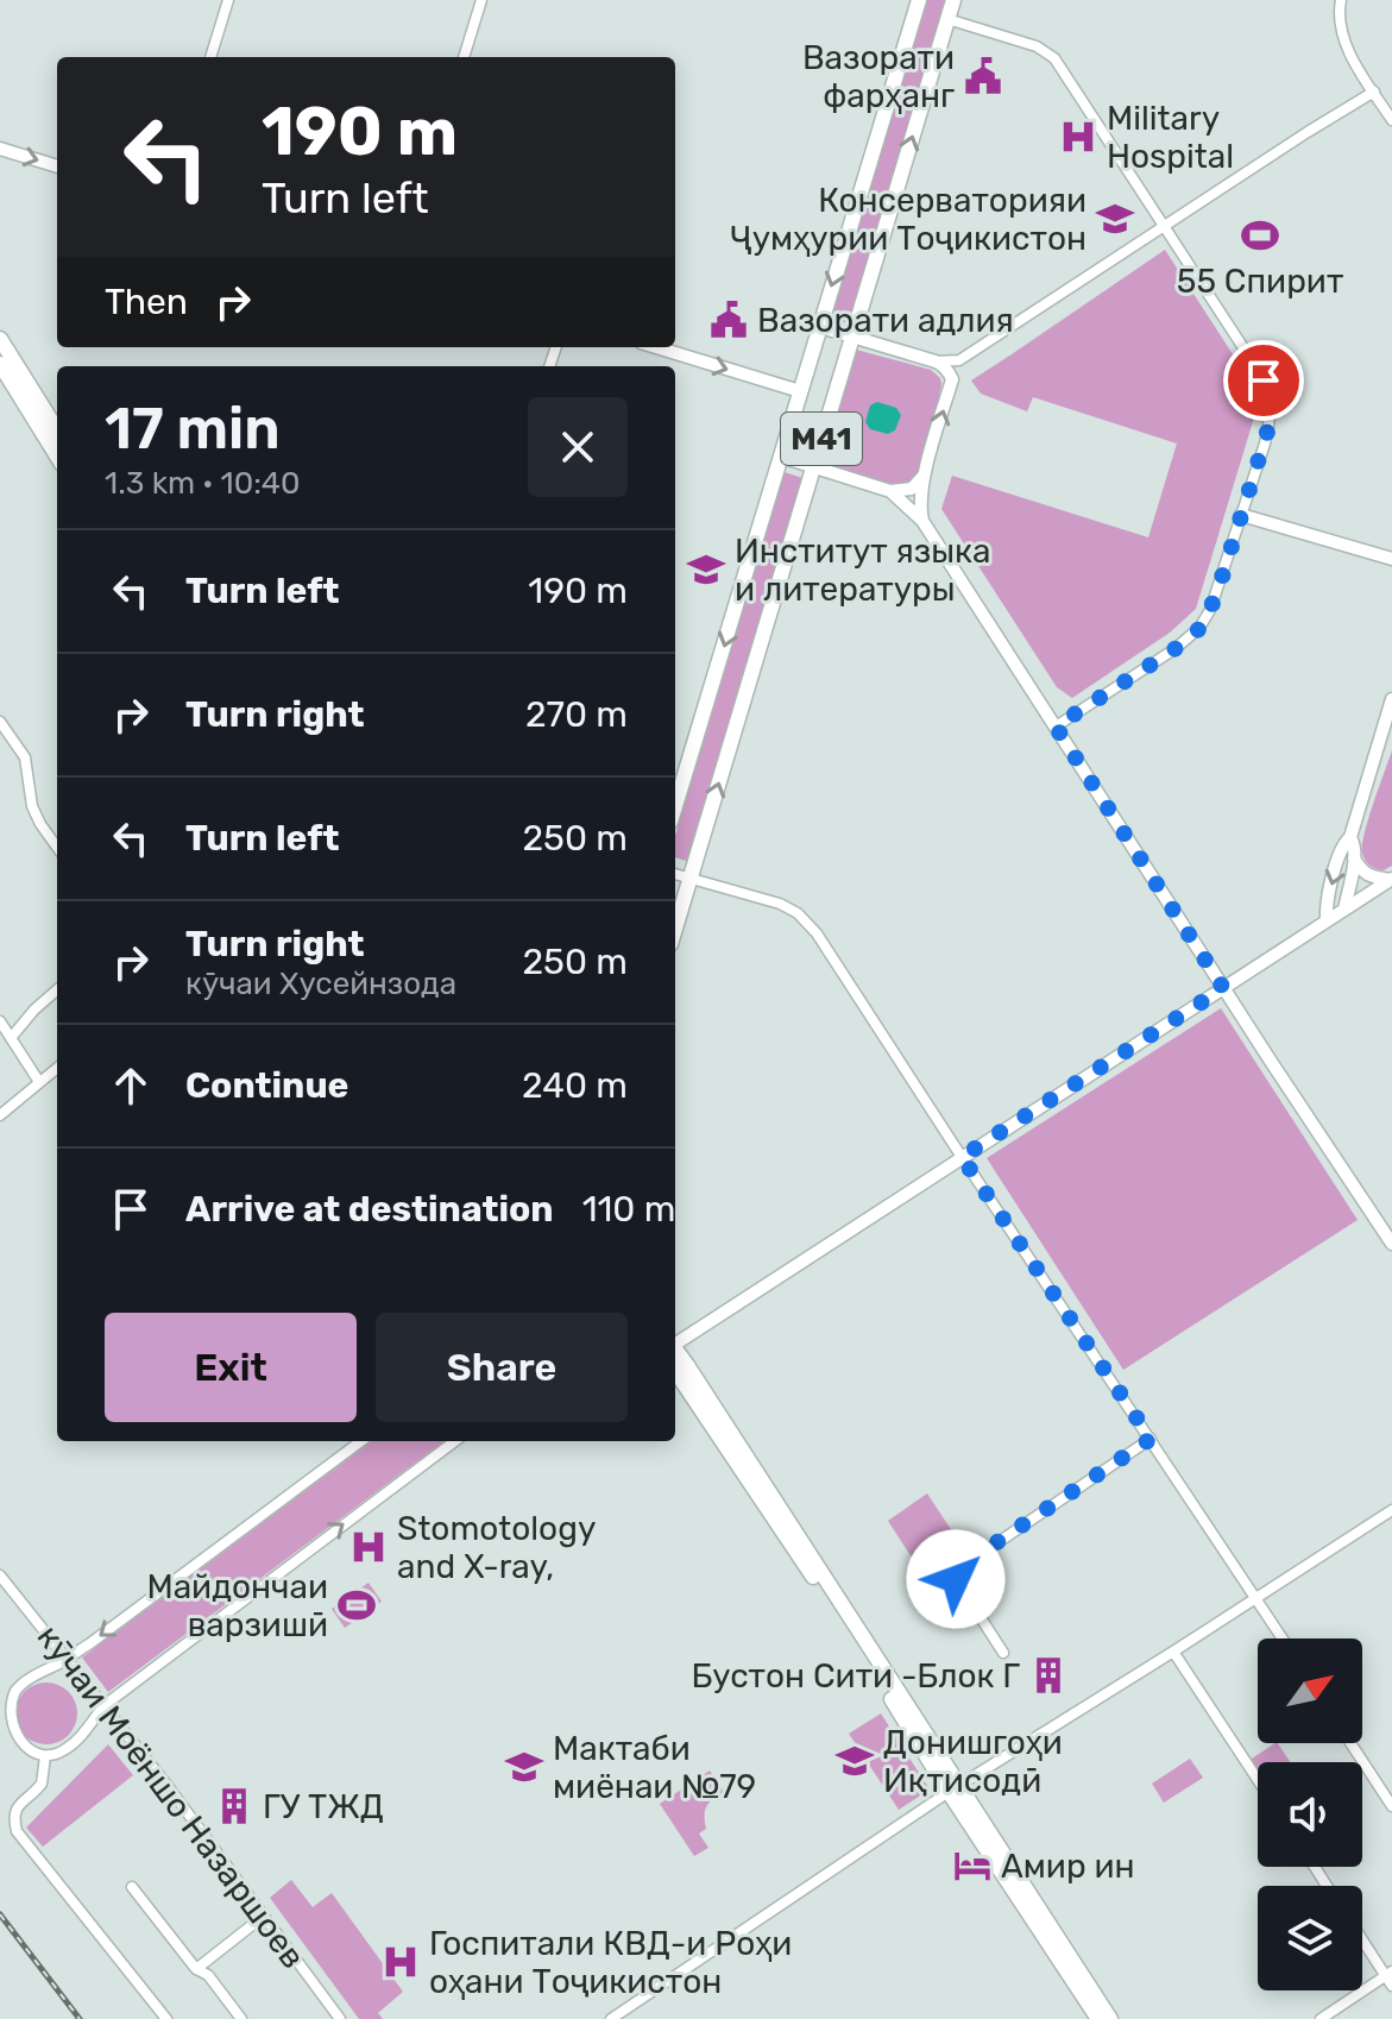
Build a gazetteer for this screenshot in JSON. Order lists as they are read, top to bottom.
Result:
{
  "streets": {
    "highway": ["M41"],
    "street": ["кӯчаи Моёншо Назаршоев"]
  },
  "places": {
    "public building": ["Вазорати фарҳанг", "Вазорати адлия"],
    "hospital": ["Military Hospital", "Stomotology and X-ray,", "Госпитали КВД-и Роҳи оҳани Тоҷикистон"],
    "school or university": [
      "Консерваторияи Ҷумҳурии Тоҷикистон",
      "Институт языка и литературы",
      "Донишгоҳи Иқтисодӣ",
      "Мактаби миёнаи №79"
    ],
    "sports": ["55 Спирит", "Майдончаи варзишӣ"],
    "building": ["Бустон Сити -Блок Г", "ГУ ТЖД"],
    "hotel": ["Амир ин"]
  },
  "north": "top right",
  "page": {
    "turn": ["190 m", "Turn left"],
    "then": "Then",
    "heading": ["17 min", "1.3 km · 10:40"],
    "list": [
      {
        "name": "Turn left",
        "value": "190 m"
      },
      {
        "name": "Turn right",
        "value": "270 m"
      },
      {
        "name": "Turn left",
        "value": "250 m"
      },
      {
        "name": "Turn right",
        "note": "кӯчаи Хусейнзода",
        "value": "250 m"
      },
      {
        "name": "Continue",
        "value": "240 m"
      },
      {
        "name": "Arrive at destination",
        "value": "110 m"
      }
    ],
    "buttons": ["Exit", "Share"]
  }
}
